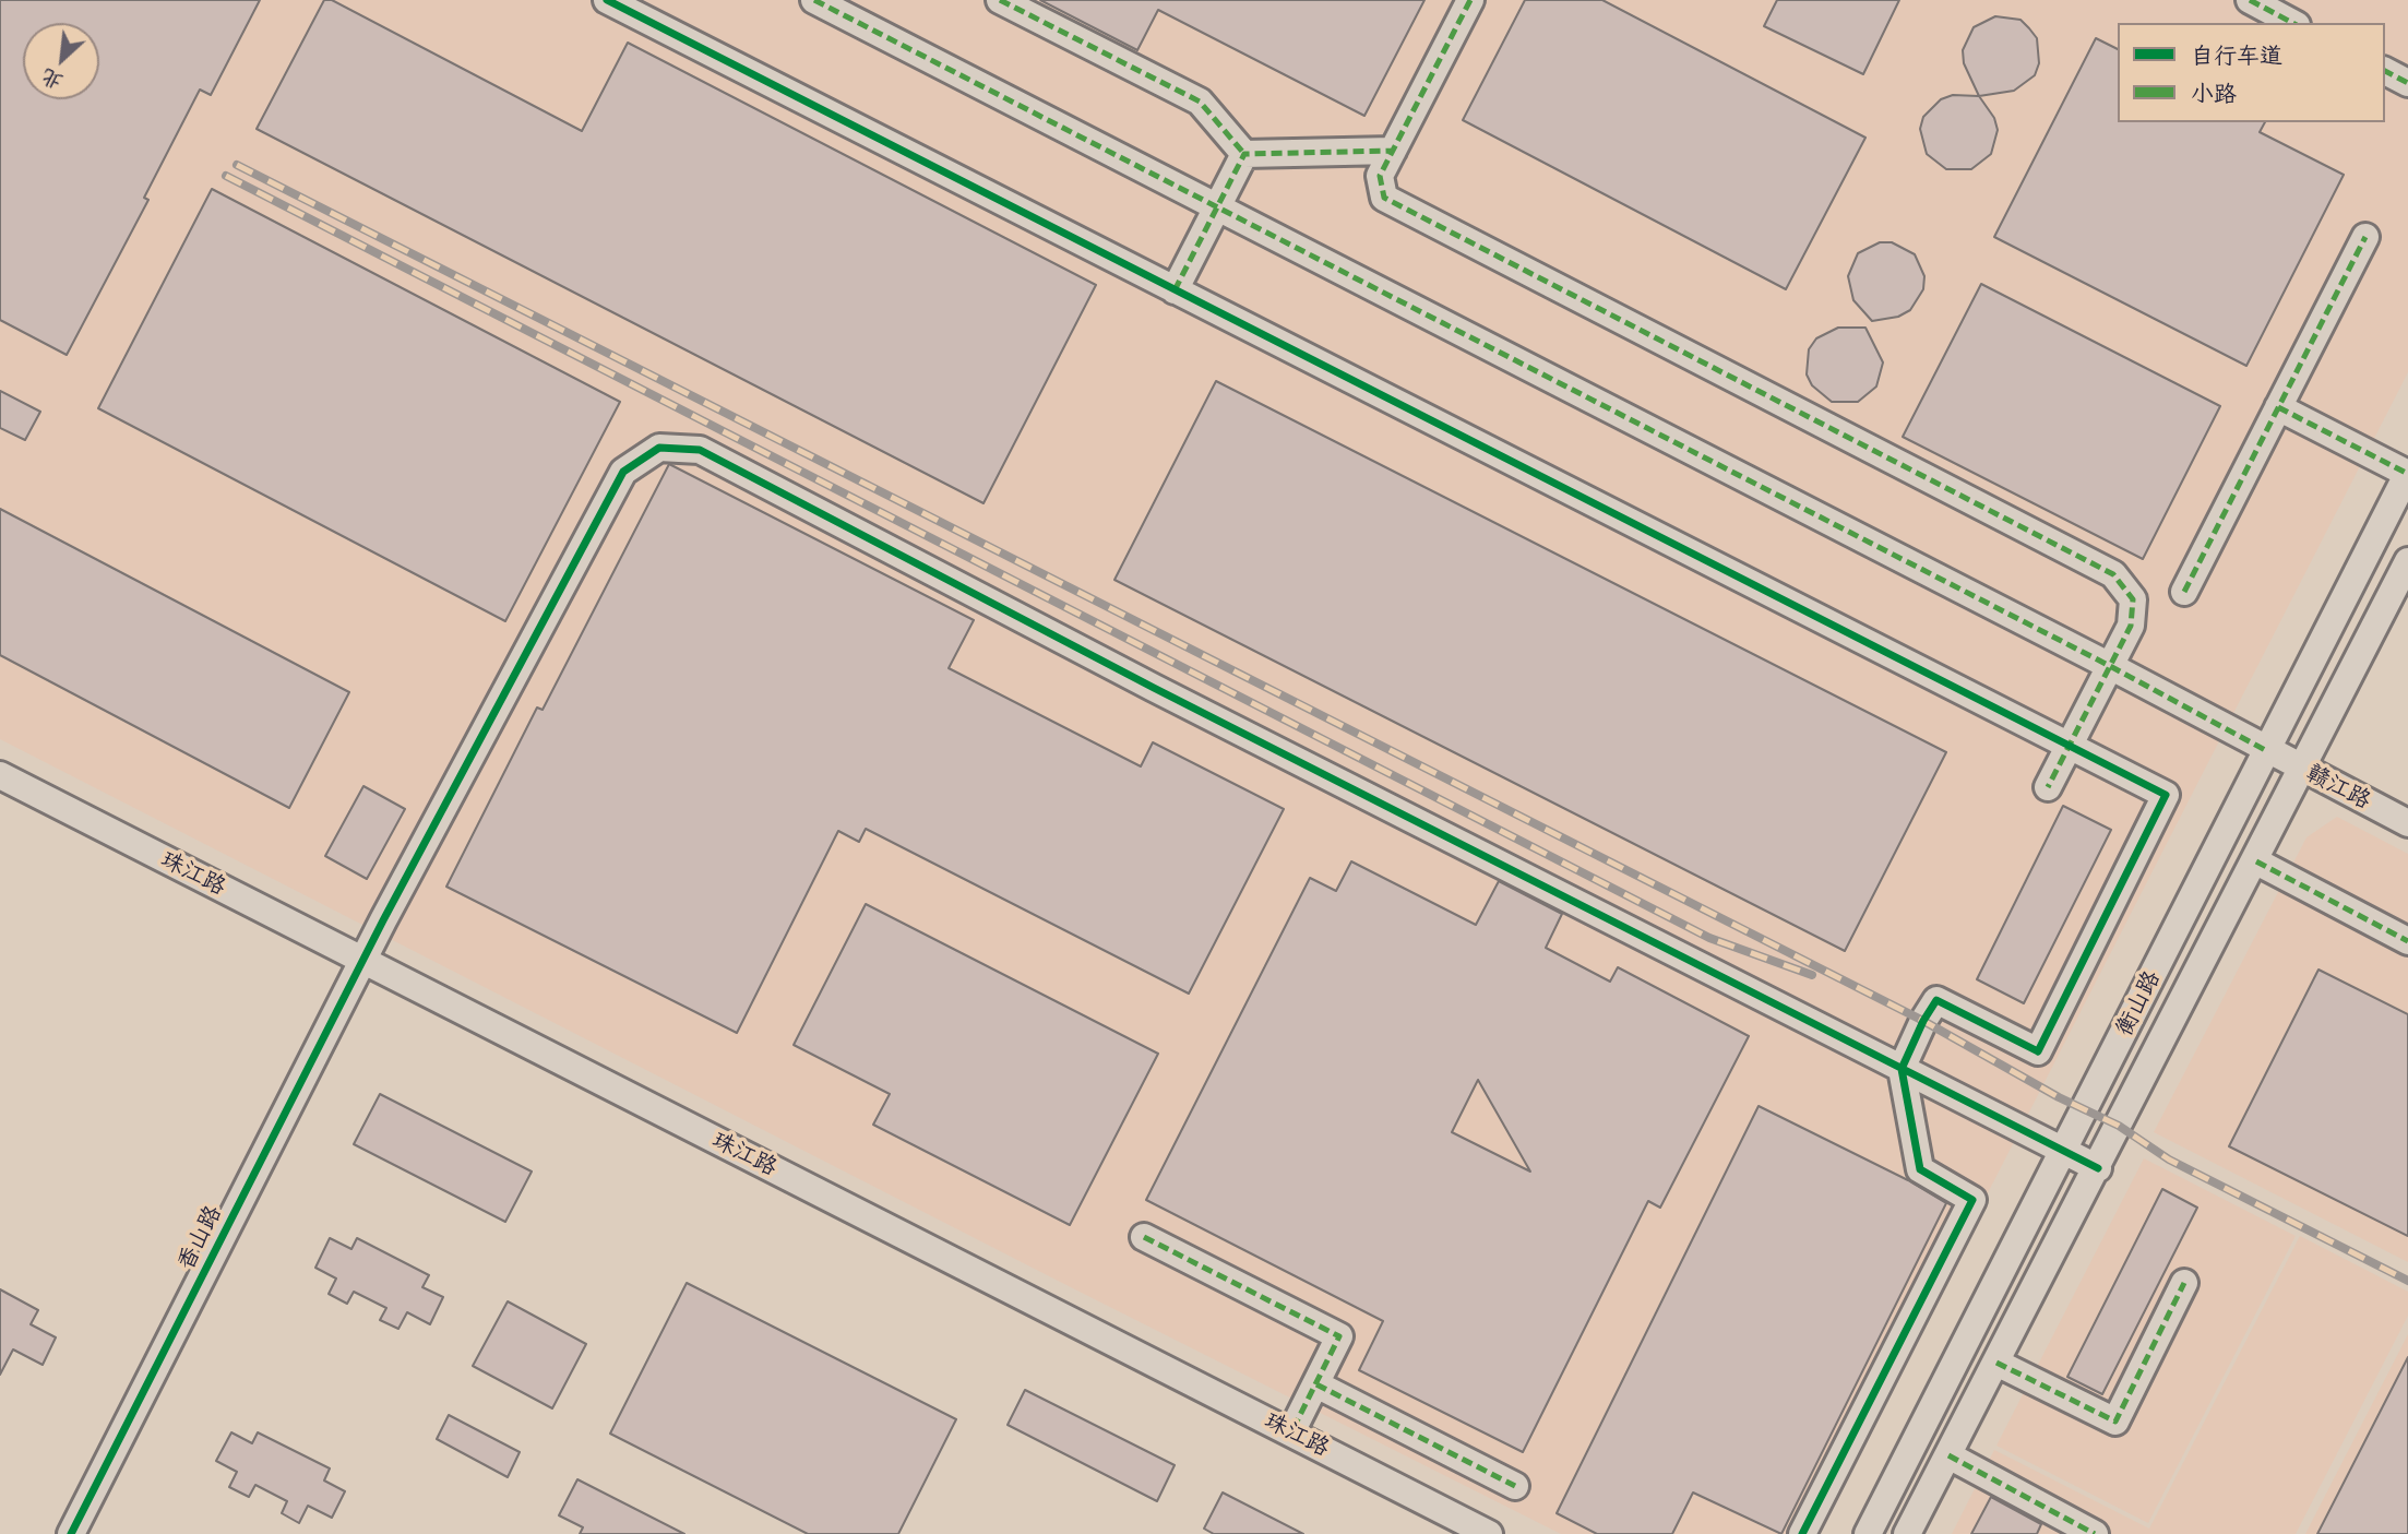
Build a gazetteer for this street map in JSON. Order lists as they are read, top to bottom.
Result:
{
  "streets": {
    "street": [
      "赣江路",
      "珠江路",
      "衡山路",
      "香山路"
    ]
  },
  "crossings": [
    ["赣江路", "衡山路"],
    ["珠江路", "香山路"],
    ["衡山路", "香山路"]
  ],
  "legend": ["自行车道", "小路"],
  "north": "bottom left"
}
